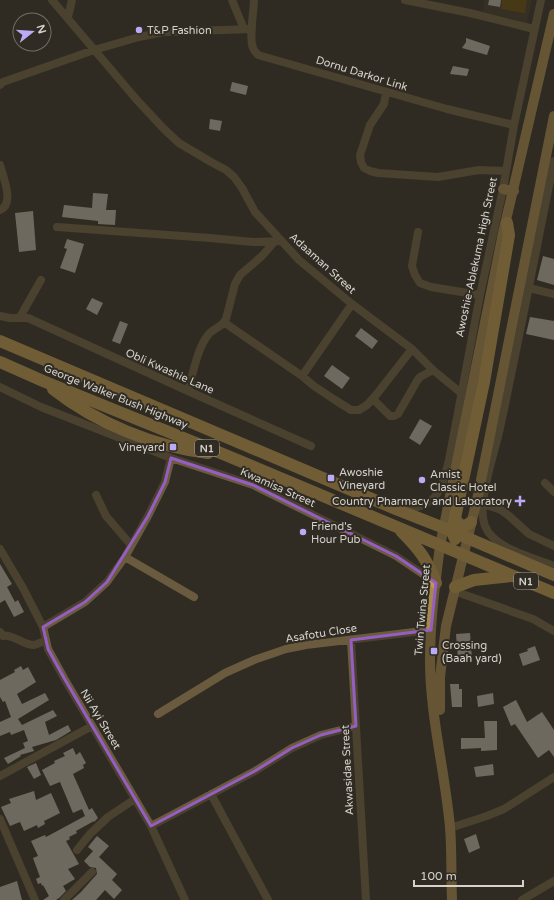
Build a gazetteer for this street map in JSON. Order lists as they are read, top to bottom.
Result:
{
  "streets": {
    "highway": ["George Walker Bush Highway", "N1"],
    "main road": ["Awoshie-Ablekuma High Street", "Twin Twina Street"],
    "street": [
      "Dornu Darkor Link",
      "Adaaman Street",
      "Obli Kwashie Lane",
      "Kwamisa Street",
      "Asafotu Close",
      "Nii Ayi Street",
      "Akwasidae Street"
    ]
  },
  "crossings": [
    ["Dornu Darkor Link", "Awoshie-Ablekuma High Street"],
    ["Awoshie-Ablekuma High Street", "Adaaman Street"],
    ["Awoshie-Ablekuma High Street", "George Walker Bush Highway"],
    ["Awoshie-Ablekuma High Street", "Twin Twina Street"],
    ["George Walker Bush Highway", "Twin Twina Street"],
    ["Kwamisa Street", "Twin Twina Street"],
    ["Twin Twina Street", "Asafotu Close"],
    ["Asafotu Close", "Akwasidae Street"]
  ],
  "places": {
    "other": ["T&P Fashion", "Amist Classic Hotel", "Friend's Hour Pub"],
    "transit": ["Vineyard", "Awoshie Vineyard", "Crossing (Baah yard)"],
    "health": ["Country Pharmacy and Laboratory"]
  },
  "scale_bar": "100 m",
  "north": "right"
}
